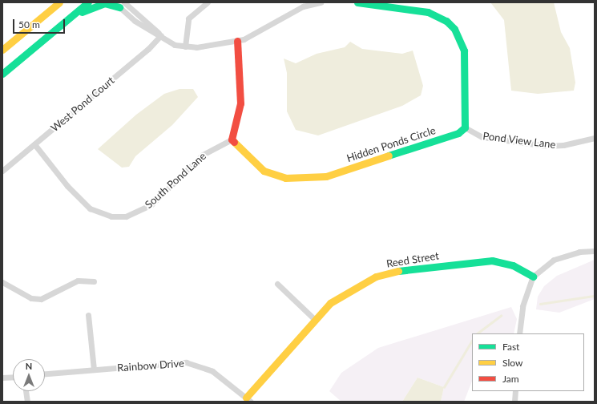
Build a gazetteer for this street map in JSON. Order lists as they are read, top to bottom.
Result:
{
  "streets": {
    "main road": ["Hidden Ponds Circle", "Reed Street"],
    "street": [
      "West Pond Court",
      "Pond View Lane",
      "South Pond Lane",
      "Rainbow Drive"
    ]
  },
  "crossings": [
    ["West Pond Court", "South Pond Lane"],
    ["Pond View Lane", "Hidden Ponds Circle"],
    ["Hidden Ponds Circle", "South Pond Lane"],
    ["Reed Street", "Rainbow Drive"]
  ],
  "legend": ["Fast", "Slow", "Jam"],
  "scale_bar": "50 m",
  "north": "top"
}
